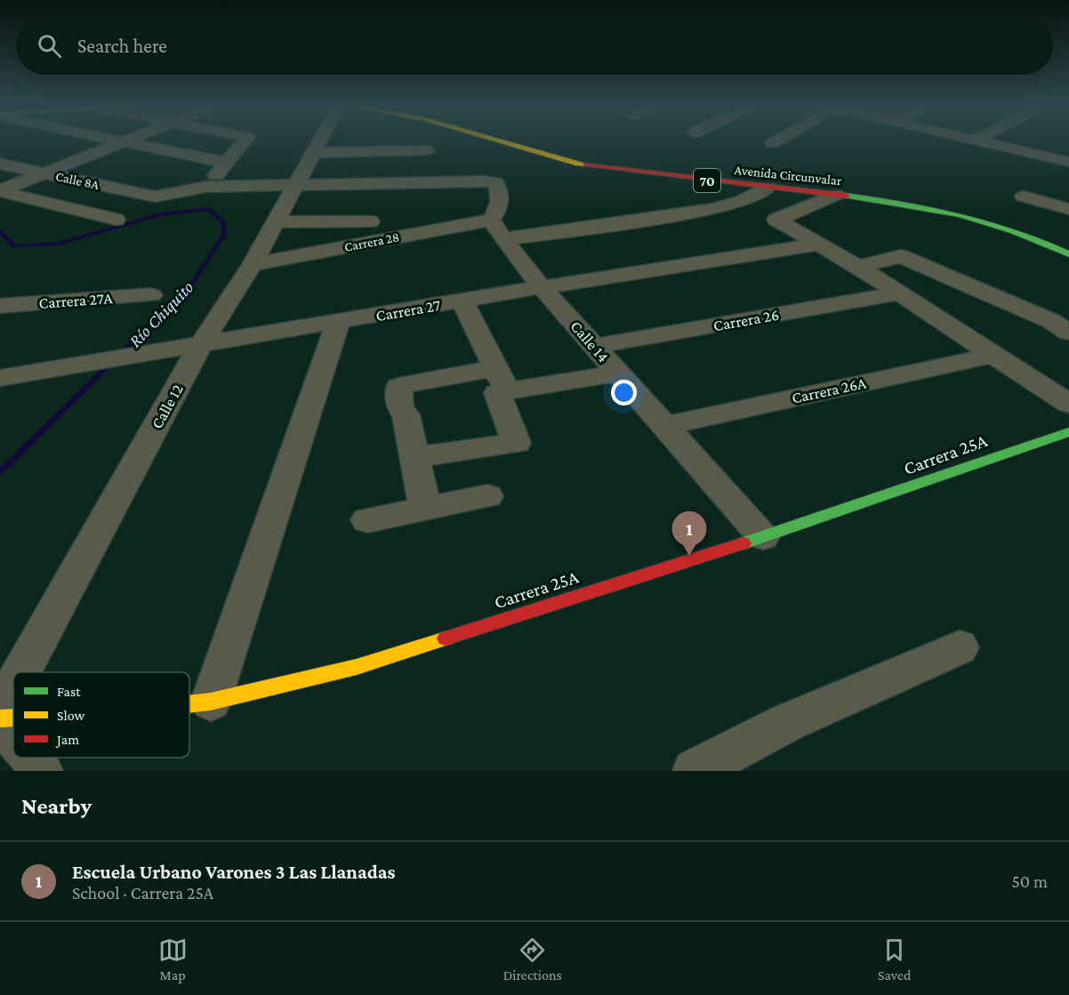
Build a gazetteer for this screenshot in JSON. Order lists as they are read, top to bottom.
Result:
{
  "streets": {
    "main road": ["Avenida Circunvalar", "70", "Carrera 25A"],
    "street": [
      "Calle 8A",
      "Carrera 28",
      "Carrera 27A",
      "Carrera 27",
      "Carrera 26",
      "Calle 14",
      "Carrera 26A",
      "Calle 12"
    ]
  },
  "crossings": [
    ["Avenida Circunvalar", "Carrera 28"],
    ["Carrera 28", "Calle 14"],
    ["Carrera 28", "Calle 12"],
    ["Carrera 27", "Calle 14"],
    ["Carrera 27", "Calle 12"],
    ["Carrera 26", "Calle 14"],
    ["Calle 14", "Carrera 26A"],
    ["Calle 14", "Carrera 25A"]
  ],
  "water": ["Río Chiquito"],
  "legend": ["Fast", "Slow", "Jam"],
  "page": {
    "search": "Search here",
    "pins": "1",
    "heading": "Nearby",
    "list": [
      {
        "mark": "1",
        "name": "Escuela Urbano Varones 3 Las Llanadas",
        "note": "School · Carrera 25A",
        "value": "50 m"
      }
    ],
    "nav": ["Map", "Directions", "Saved"]
  }
}
